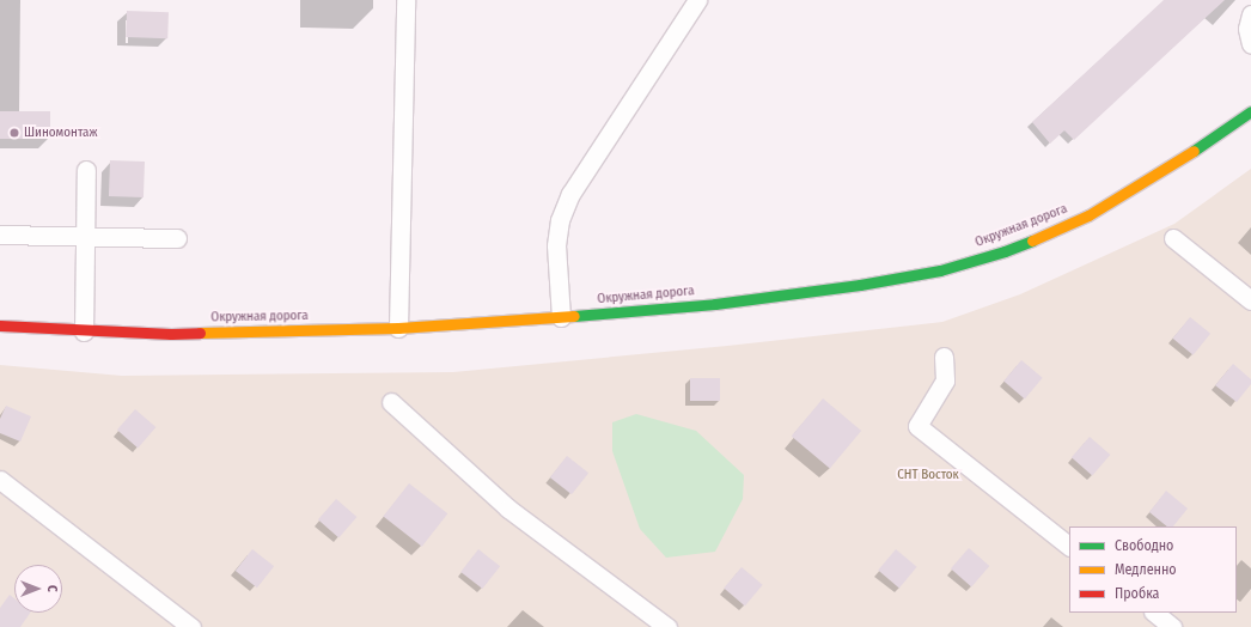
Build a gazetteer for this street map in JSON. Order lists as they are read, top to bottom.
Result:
{
  "streets": {
    "main road": ["Окружная дорога"]
  },
  "parks": ["СНТ Восток"],
  "places": ["Шиномонтаж"],
  "legend": ["Свободно", "Медленно", "Пробка"],
  "north": "right"
}
